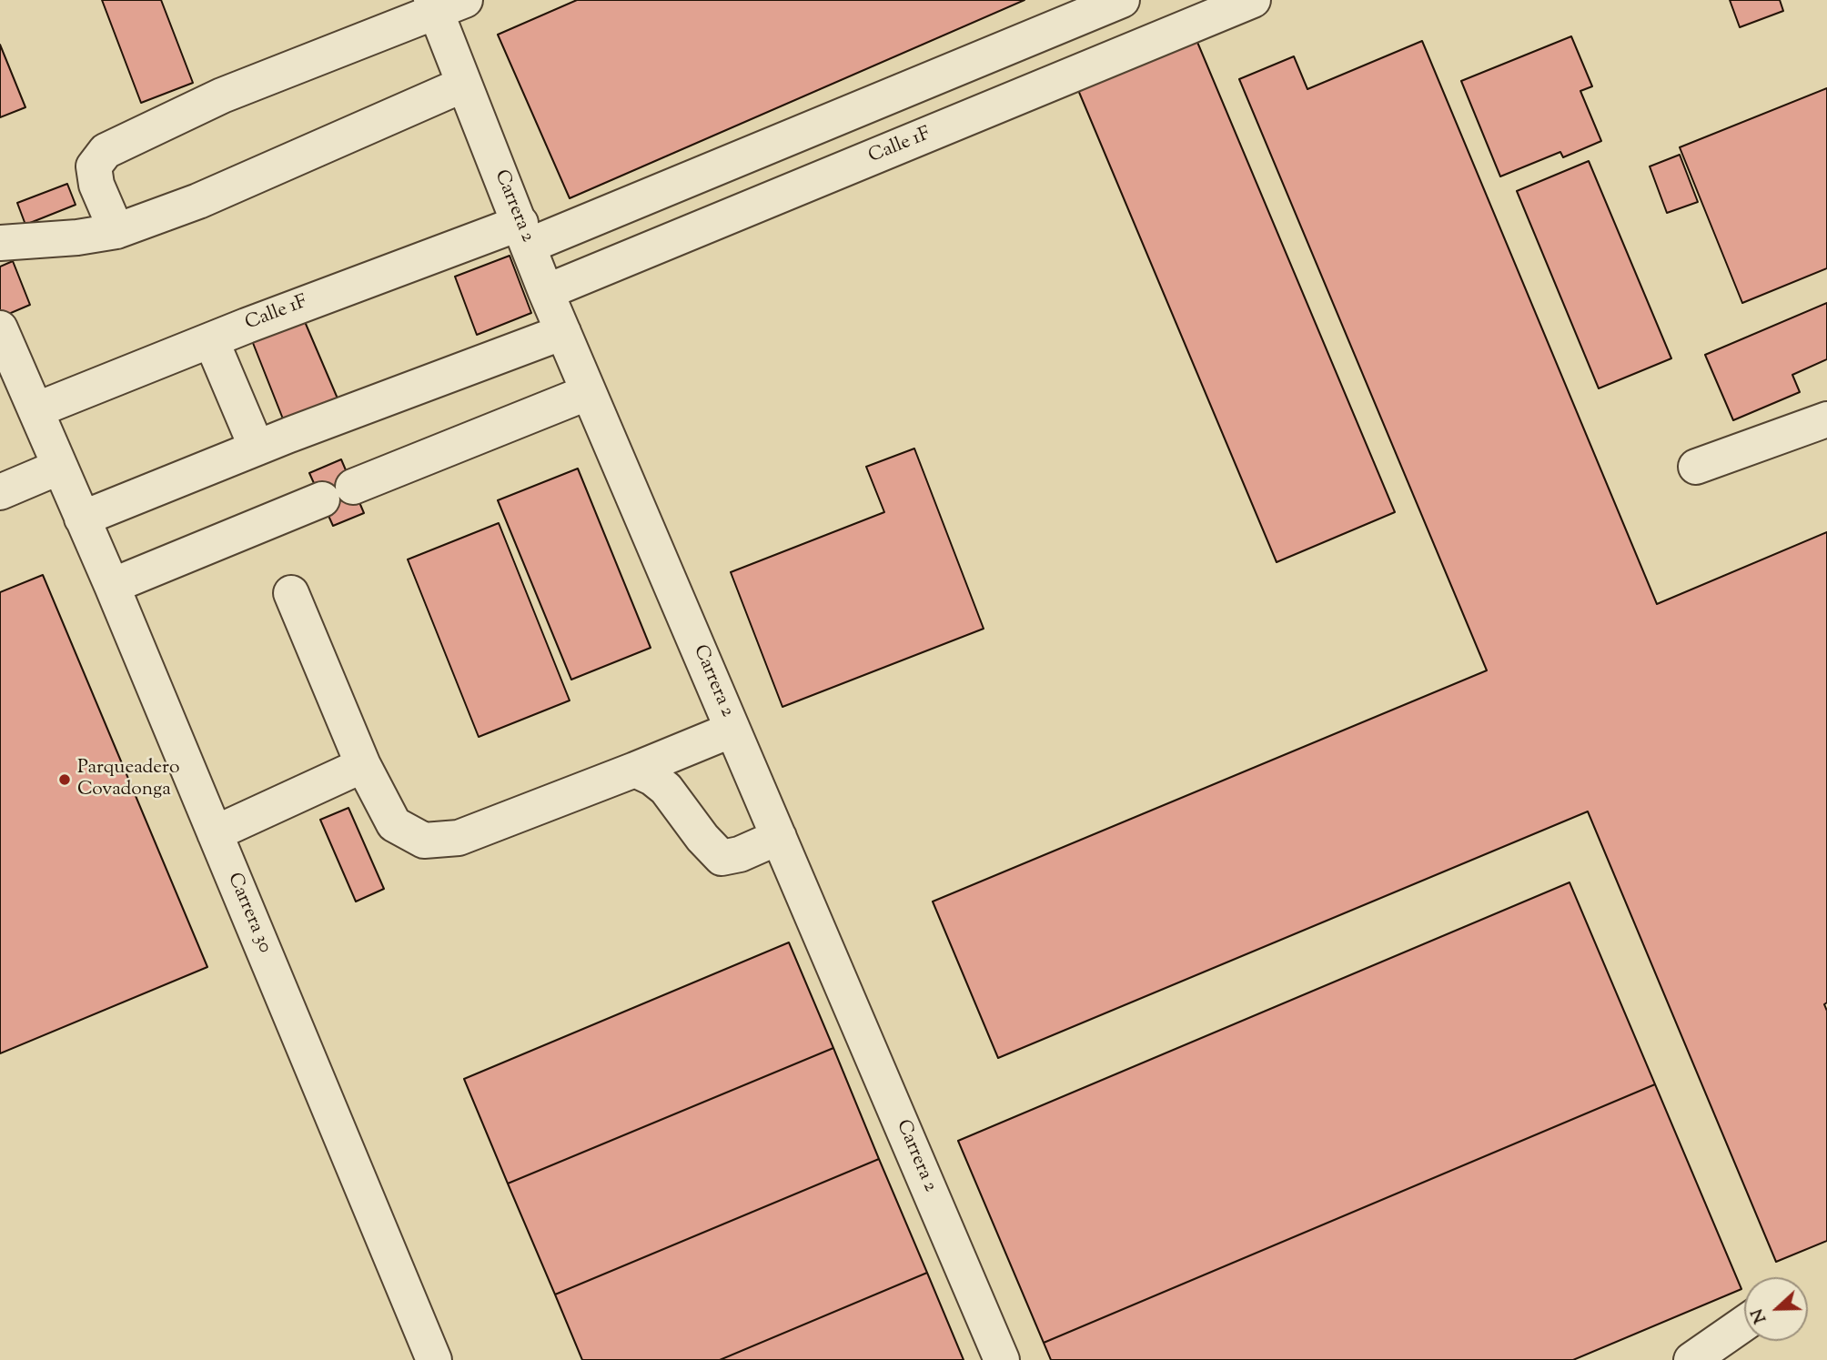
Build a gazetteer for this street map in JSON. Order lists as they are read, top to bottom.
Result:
{
  "streets": {
    "street": ["Calle 1F", "Carrera 2", "Carrera 30"]
  },
  "crossings": [
    ["Calle 1F", "Carrera 2"],
    ["Calle 1F", "Carrera 30"]
  ],
  "places": ["Parqueadero Covadonga"],
  "north": "left"
}
